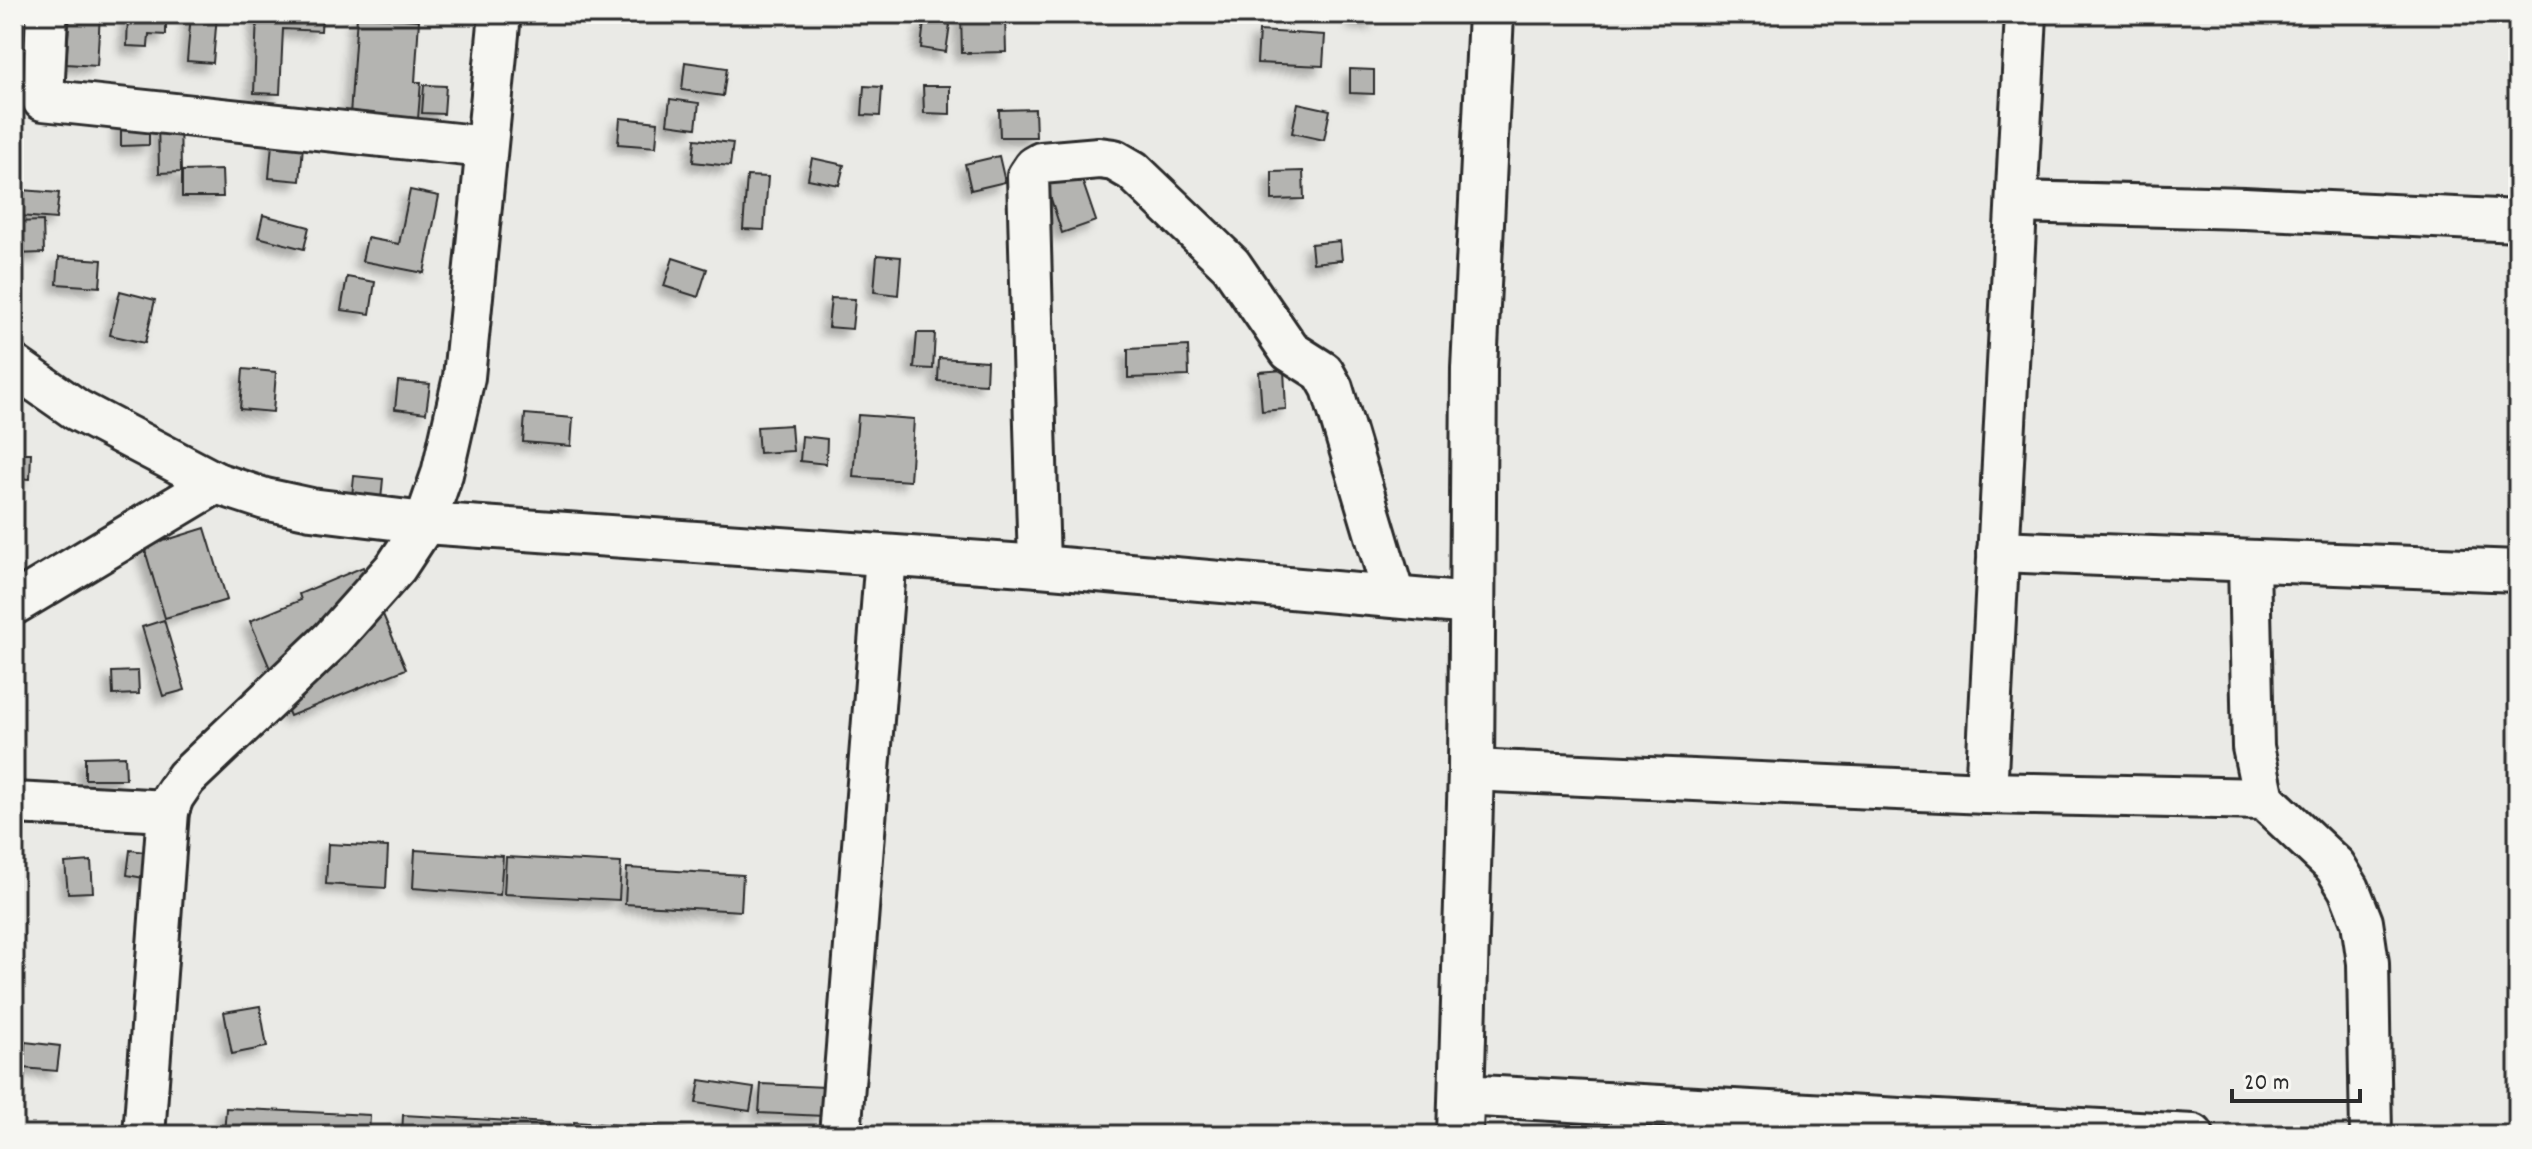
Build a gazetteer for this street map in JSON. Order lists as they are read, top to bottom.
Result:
{
  "scale_bar": "20 m"
}
